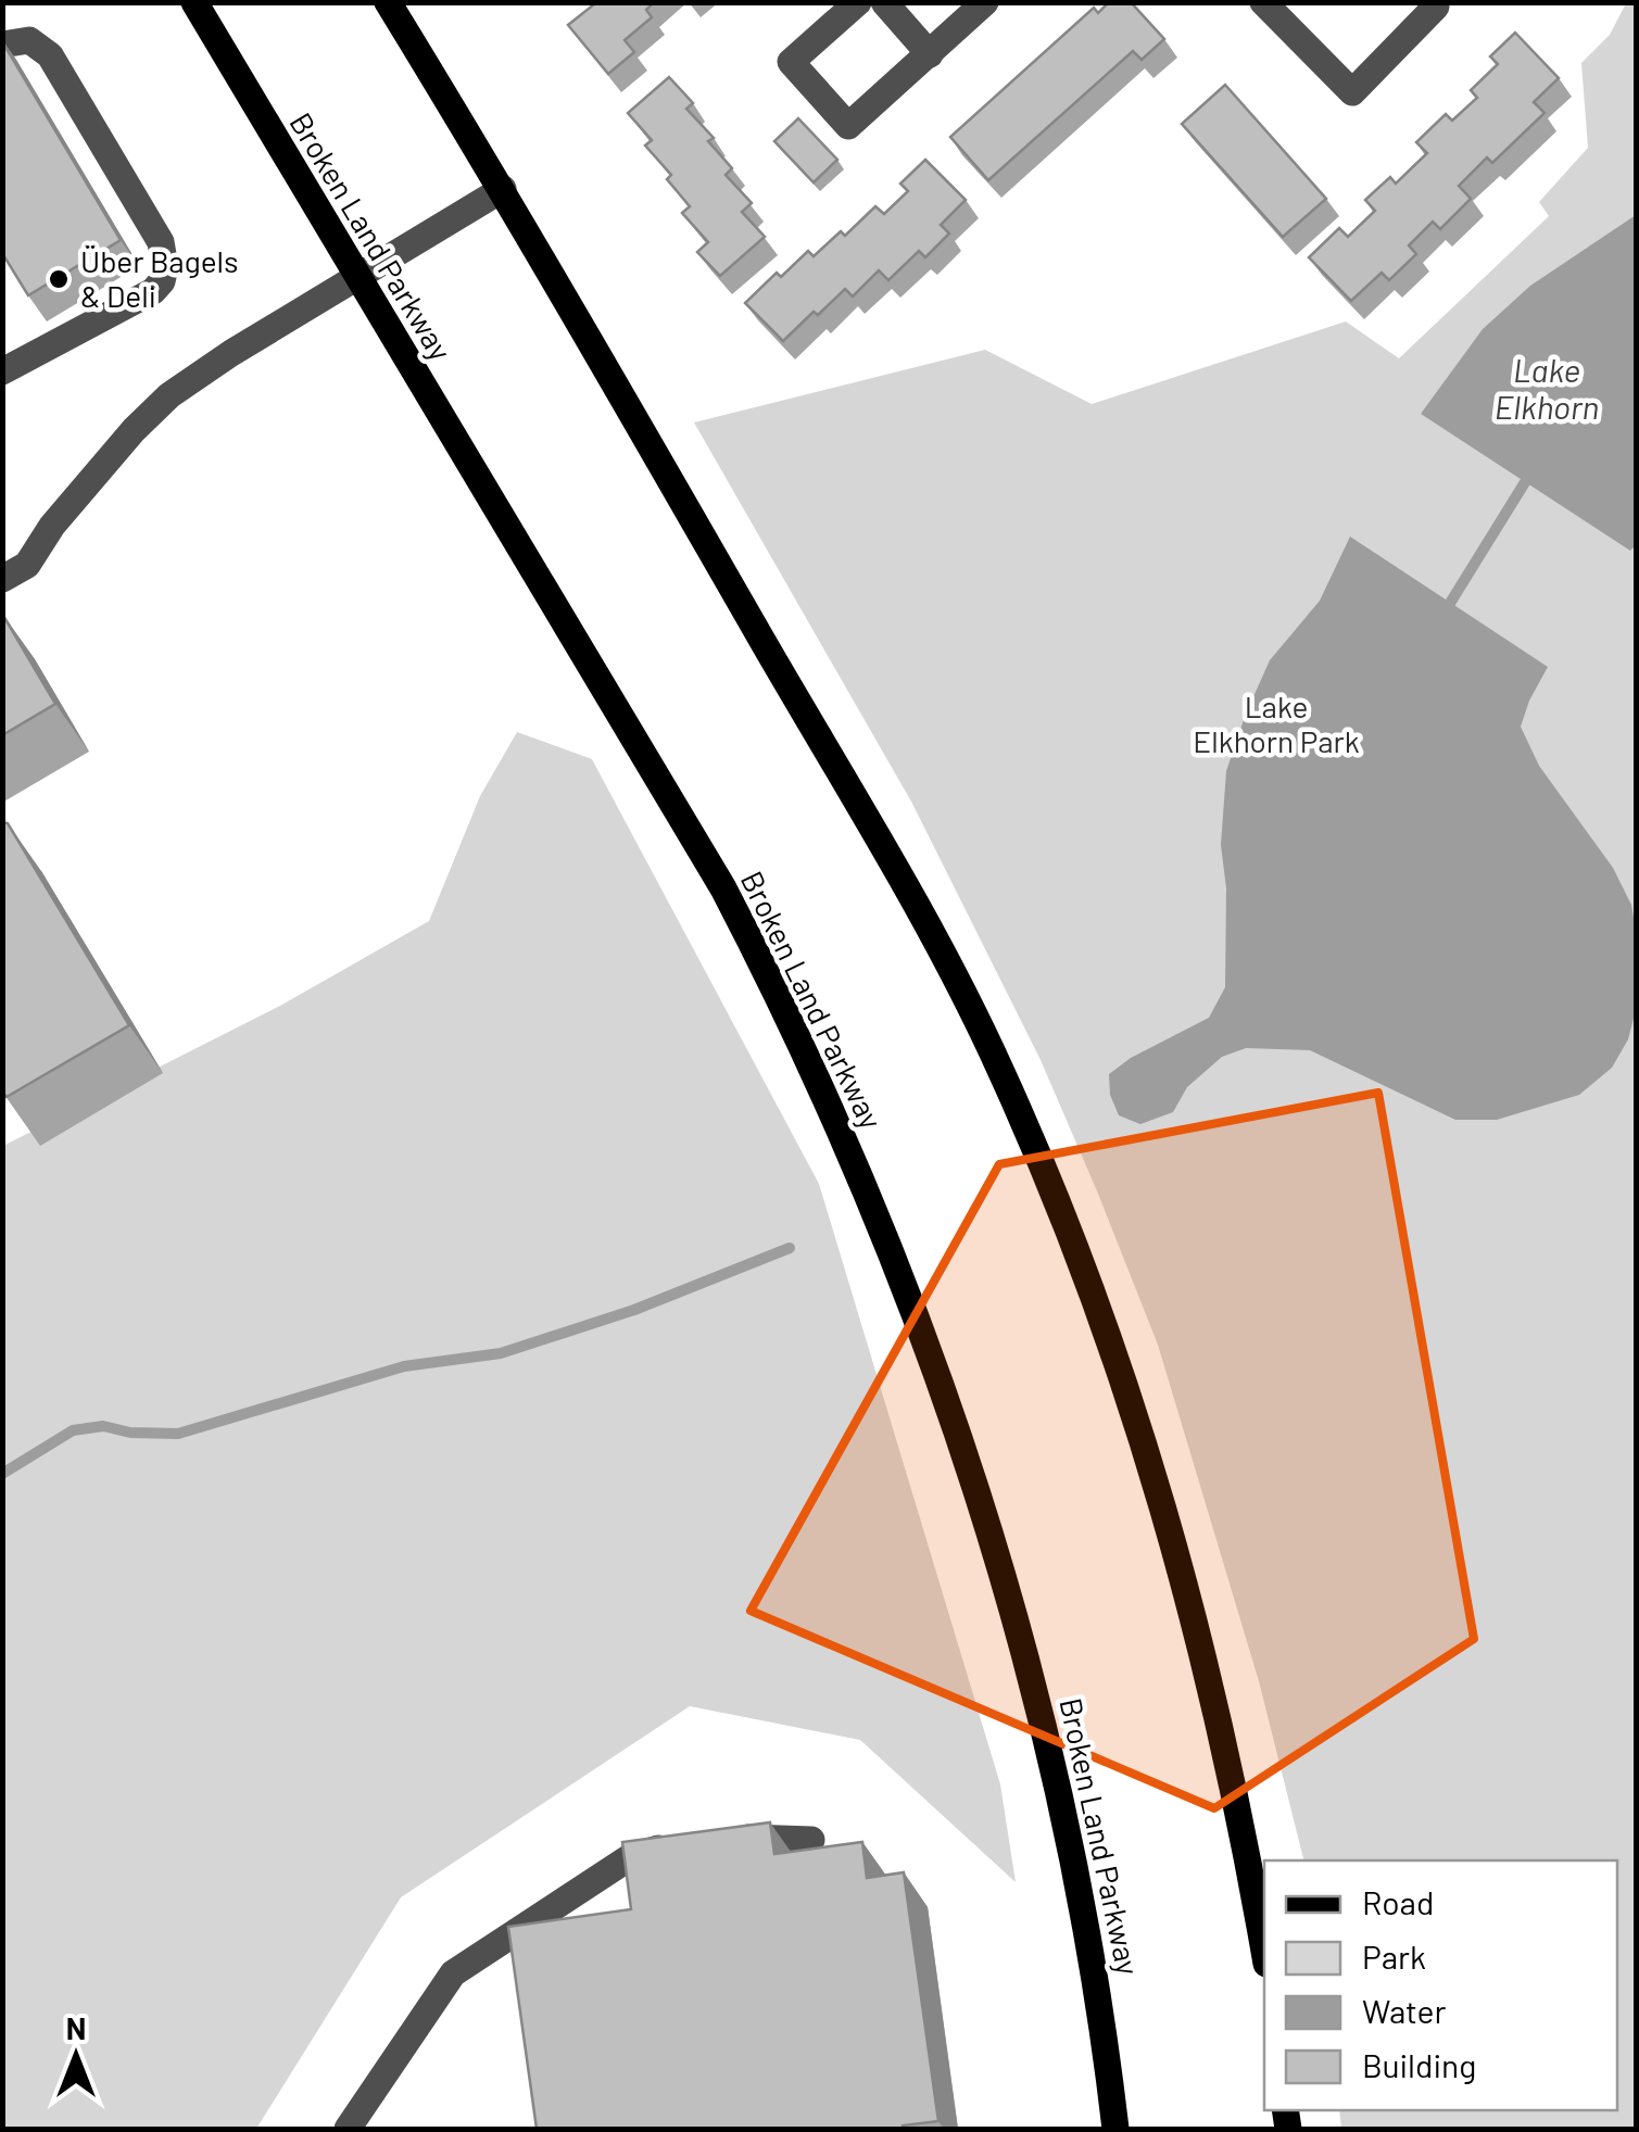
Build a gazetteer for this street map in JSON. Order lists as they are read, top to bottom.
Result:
{
  "streets": {
    "main road": ["Broken Land Parkway"]
  },
  "water": ["Lake Elkhorn"],
  "parks": ["Lake Elkhorn Park"],
  "places": ["Über Bagels & Deli"],
  "legend": [
    "Road",
    "Park",
    "Water",
    "Building"
  ],
  "north": "top"
}
